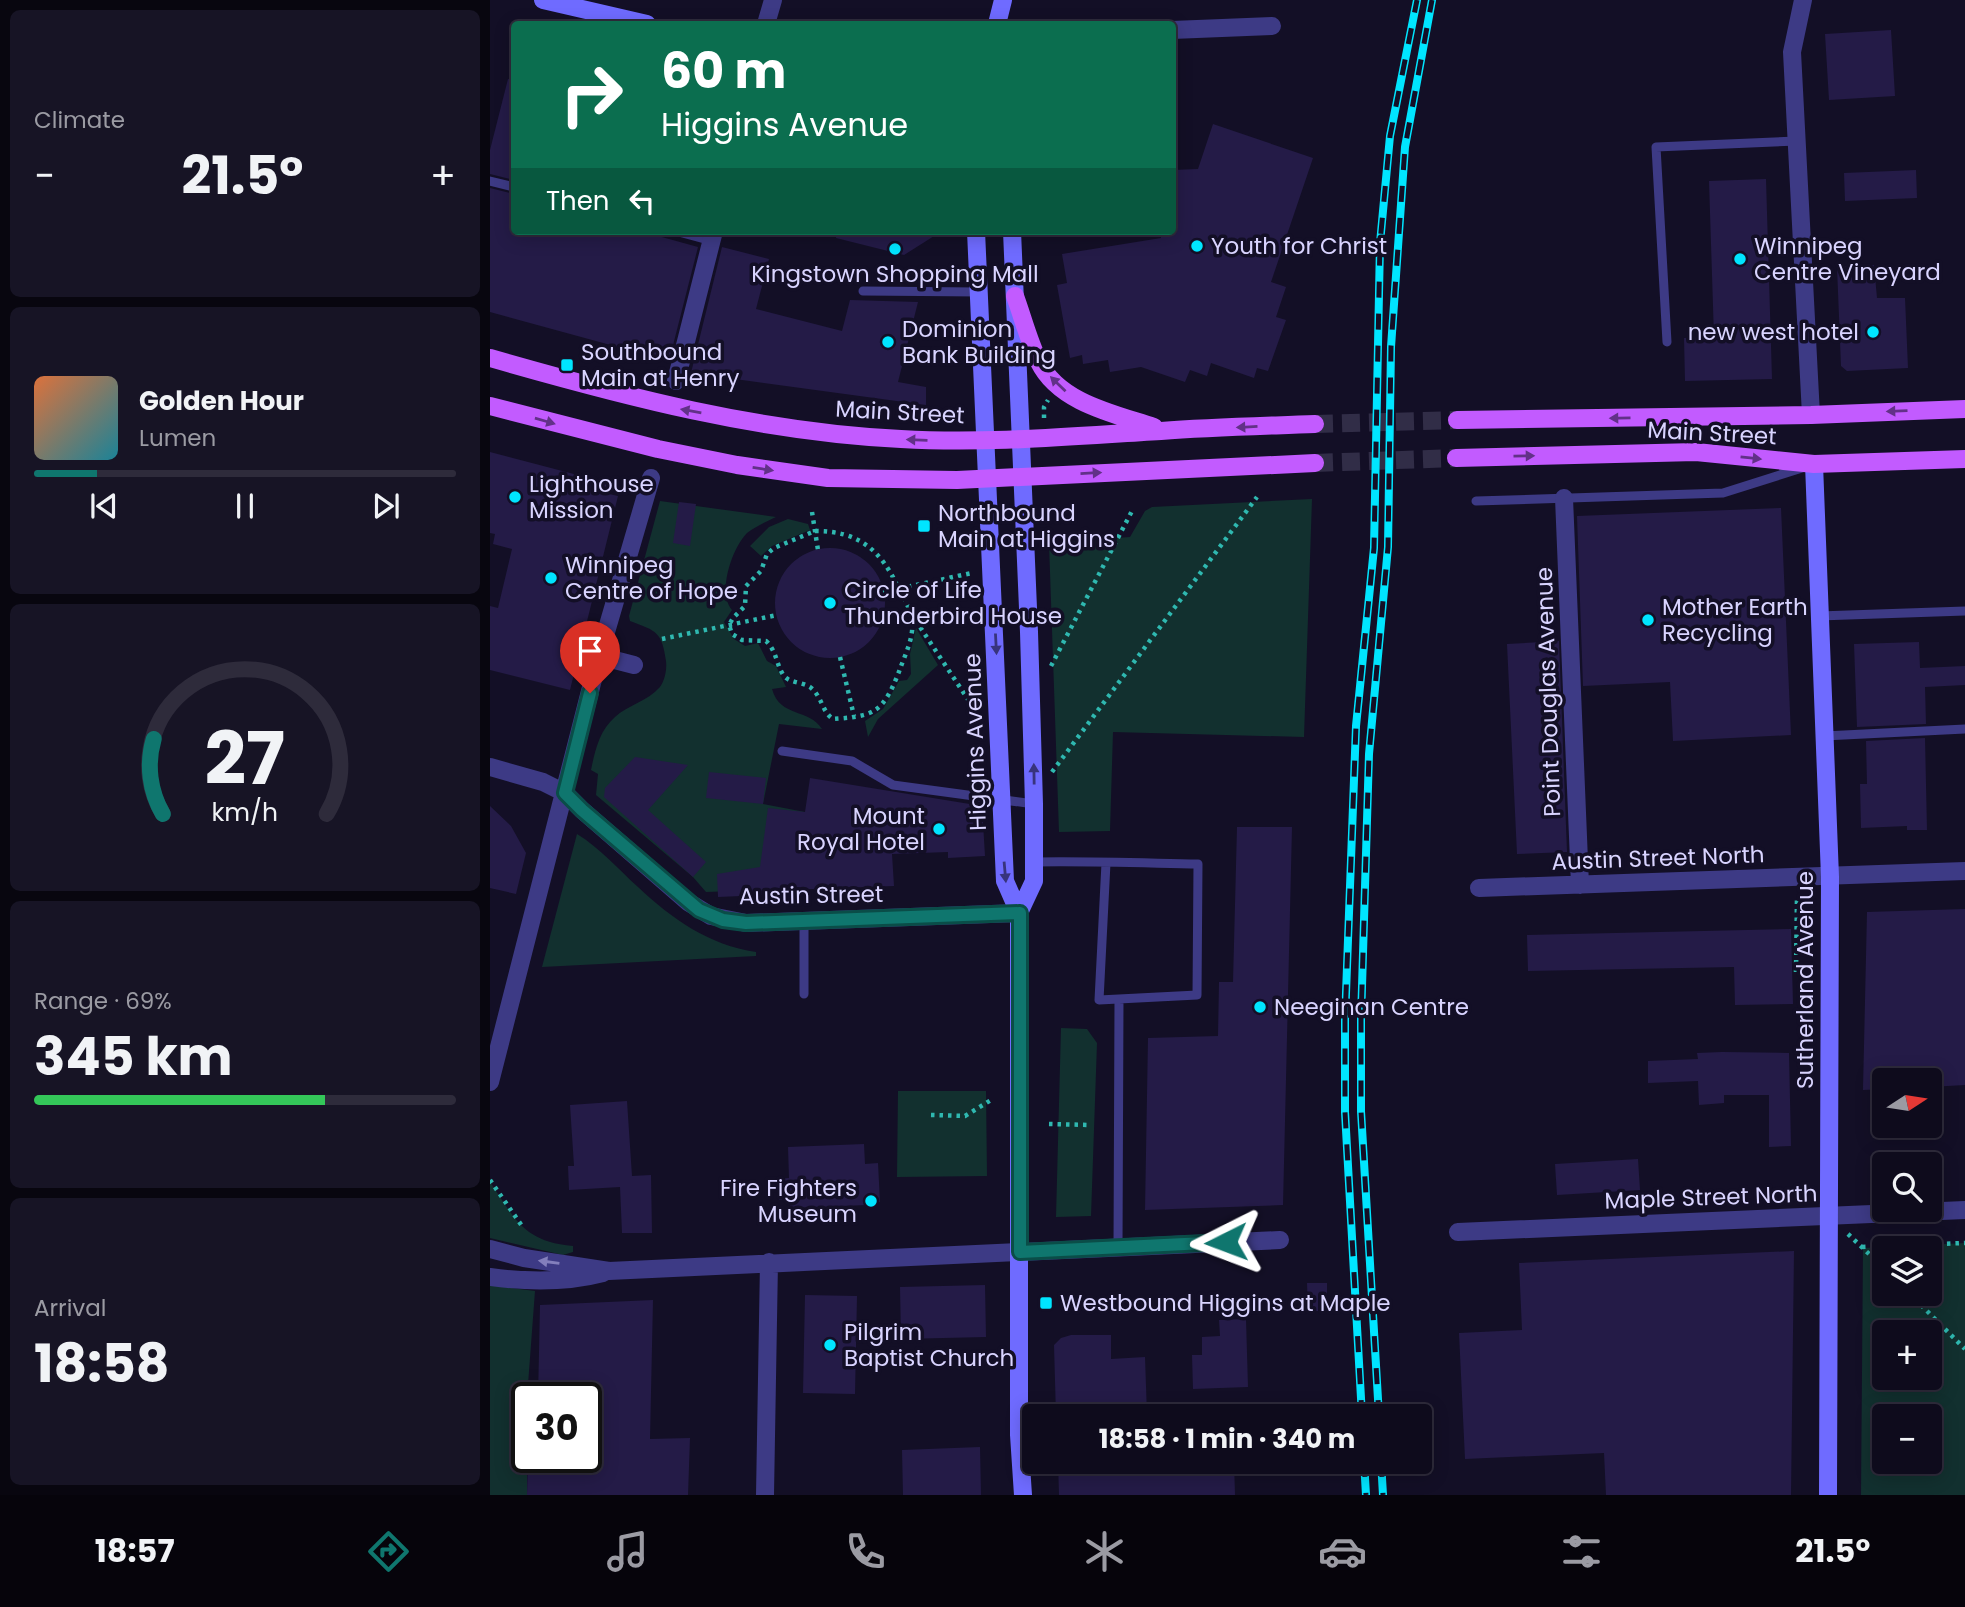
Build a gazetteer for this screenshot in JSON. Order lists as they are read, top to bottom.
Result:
{
  "streets": {
    "main road": ["Main Street", "Higgins Avenue", "Sutherland Avenue"],
    "street": [
      "Point Douglas Avenue",
      "Austin Street North",
      "Austin Street",
      "Maple Street North"
    ]
  },
  "crossings": [
    ["Main Street", "Higgins Avenue"],
    ["Main Street", "Sutherland Avenue"],
    ["Point Douglas Avenue", "Austin Street North"],
    ["Higgins Avenue", "Austin Street"],
    ["Austin Street North", "Sutherland Avenue"],
    ["Sutherland Avenue", "Maple Street North"]
  ],
  "places": {
    "other": [
      "Youth for Christ",
      "Kingstown Shopping Mall",
      "Winnipeg Centre Vineyard",
      "new west hotel",
      "Dominion Bank Building",
      "Lighthouse Mission",
      "Winnipeg Centre of Hope",
      "Circle of Life Thunderbird House",
      "Mother Earth Recycling",
      "Mount Royal Hotel",
      "Neeginan Centre",
      "Fire Fighters Museum",
      "Pilgrim Baptist Church"
    ],
    "transit": ["Southbound Main at Henry", "Northbound Main at Higgins", "Westbound Higgins at Maple"]
  },
  "north": "right",
  "page": {
    "tile": [
      "Climate",
      ["Range · 69%", "345 km"],
      ["Arrival", "18:58"]
    ],
    "turn": ["60 m", "Higgins Avenue"],
    "heat": ["−", "21.5°", "+"],
    "then": "Then",
    "song": ["Golden Hour", "Lumen"],
    "map_buttons": ["+", "−"],
    "limit": "30",
    "trip": "18:58 · 1 min · 340 m",
    "tabs": ["18:57", "21.5°"],
    "gauge": ["27", "km/h"]
  }
}
